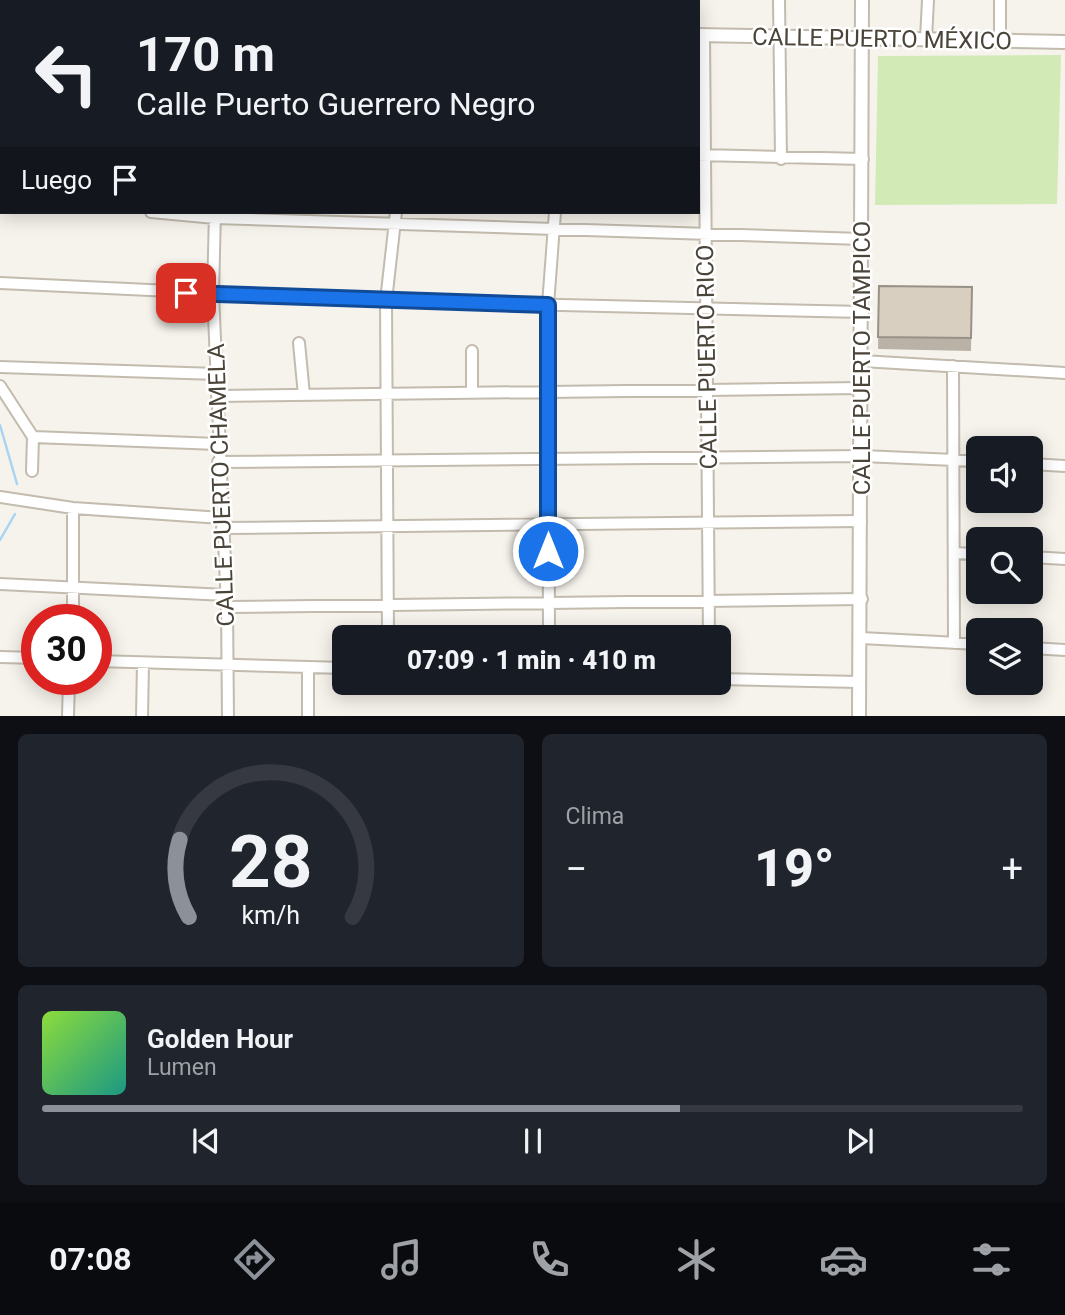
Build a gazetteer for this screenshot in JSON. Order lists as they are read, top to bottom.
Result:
{
  "streets": {
    "street": [
      "CALLE PUERTO MÉXICO",
      "CALLE PUERTO RICO",
      "CALLE PUERTO TAMPICO",
      "CALLE PUERTO CHAMELA"
    ]
  },
  "crossings": [
    ["CALLE PUERTO MÉXICO", "CALLE PUERTO RICO"],
    ["CALLE PUERTO MÉXICO", "CALLE PUERTO TAMPICO"]
  ],
  "page": {
    "turn": ["170 m", "Calle Puerto Guerrero Negro"],
    "then": "Luego",
    "limit": "30",
    "trip": "07:09 · 1 min · 410 m",
    "tile": "Clima",
    "heat": ["−", "19°", "+"],
    "song": ["Golden Hour", "Lumen"],
    "tabs": "07:08",
    "gauge": ["28", "km/h"]
  }
}
